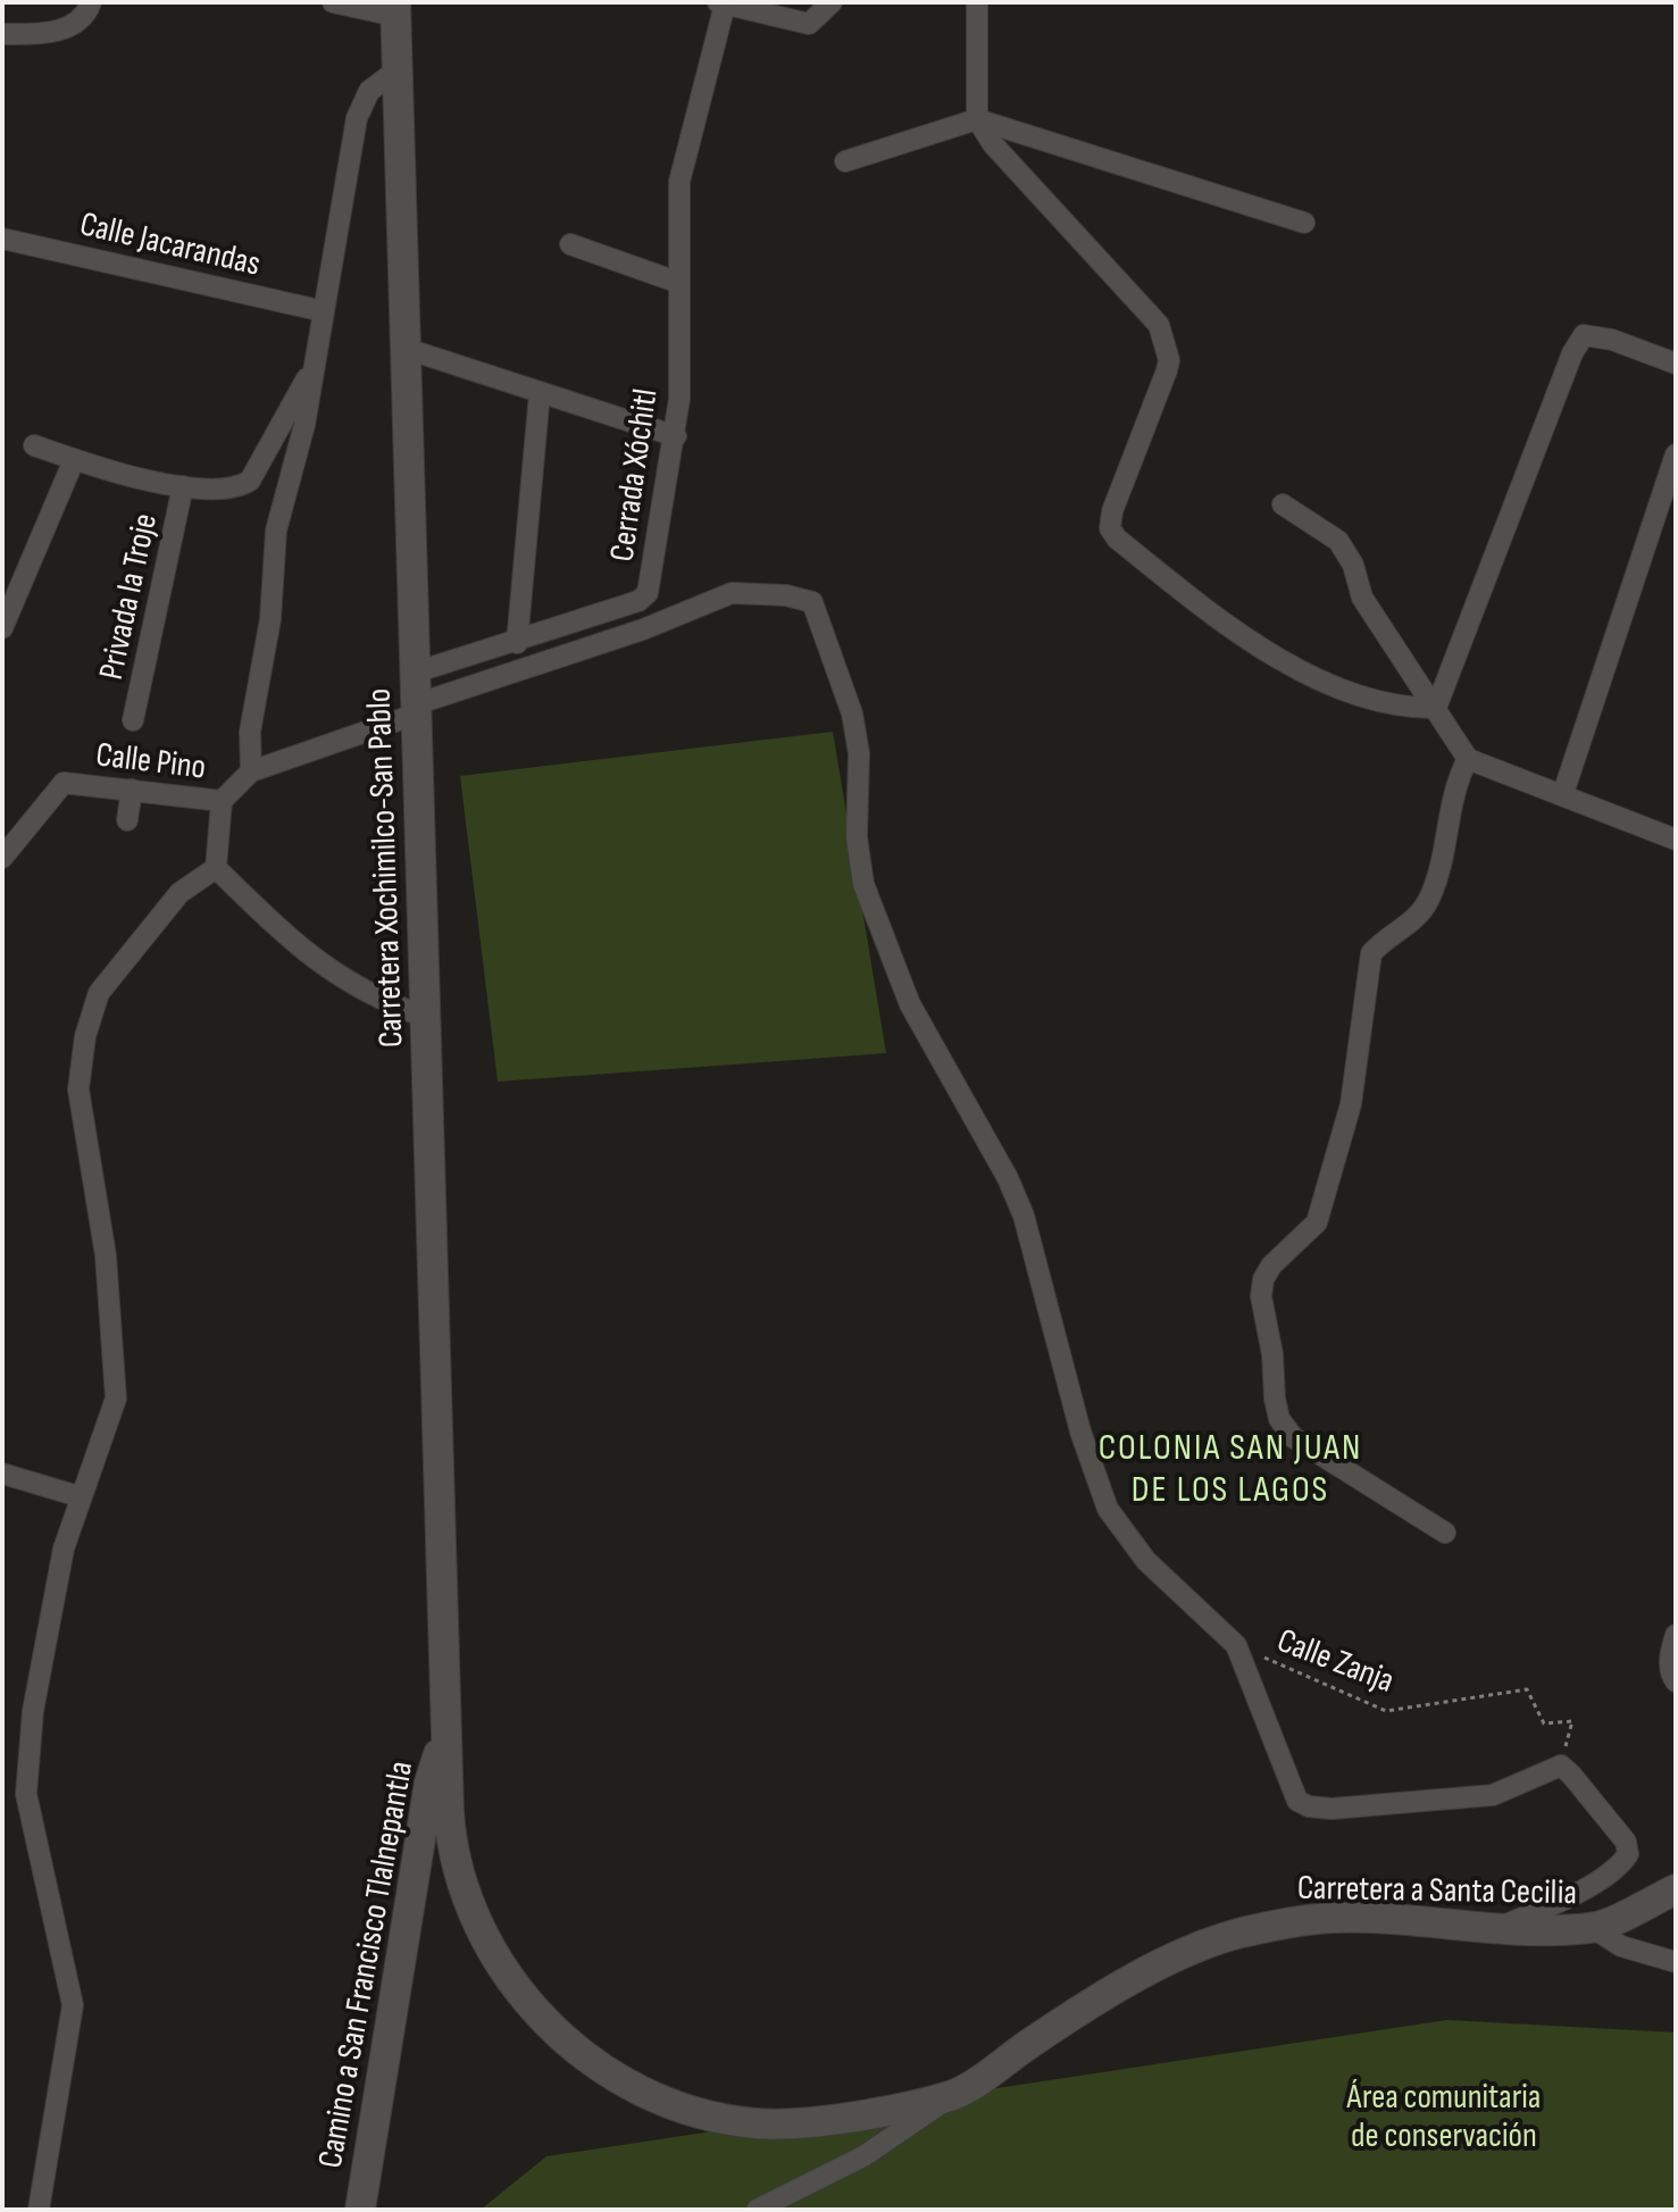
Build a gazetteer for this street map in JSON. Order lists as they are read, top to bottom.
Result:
{
  "streets": {
    "street": [
      "Calle Jacarandas",
      "Cerrada Xóchitl",
      "Privada la Troje",
      "Calle Pino",
      "Carretera Xochimilco-San Pablo",
      "Carretera a Santa Cecilia",
      "Camino a San Francisco Tlalnepantla"
    ],
    "path": ["Calle Zanja"]
  },
  "crossings": [
    ["Cerrada Xóchitl", "Carretera Xochimilco-San Pablo"],
    ["Calle Pino", "Carretera Xochimilco-San Pablo"],
    ["Calle Pino", "Calle Zanja"],
    ["Carretera Xochimilco-San Pablo", "Carretera a Santa Cecilia"],
    ["Carretera Xochimilco-San Pablo", "Camino a San Francisco Tlalnepantla"],
    ["Carretera a Santa Cecilia", "Camino a San Francisco Tlalnepantla"]
  ],
  "districts": ["COLONIA SAN JUAN DE LOS LAGOS"],
  "parks": ["Área comunitaria de conservación"]
}
